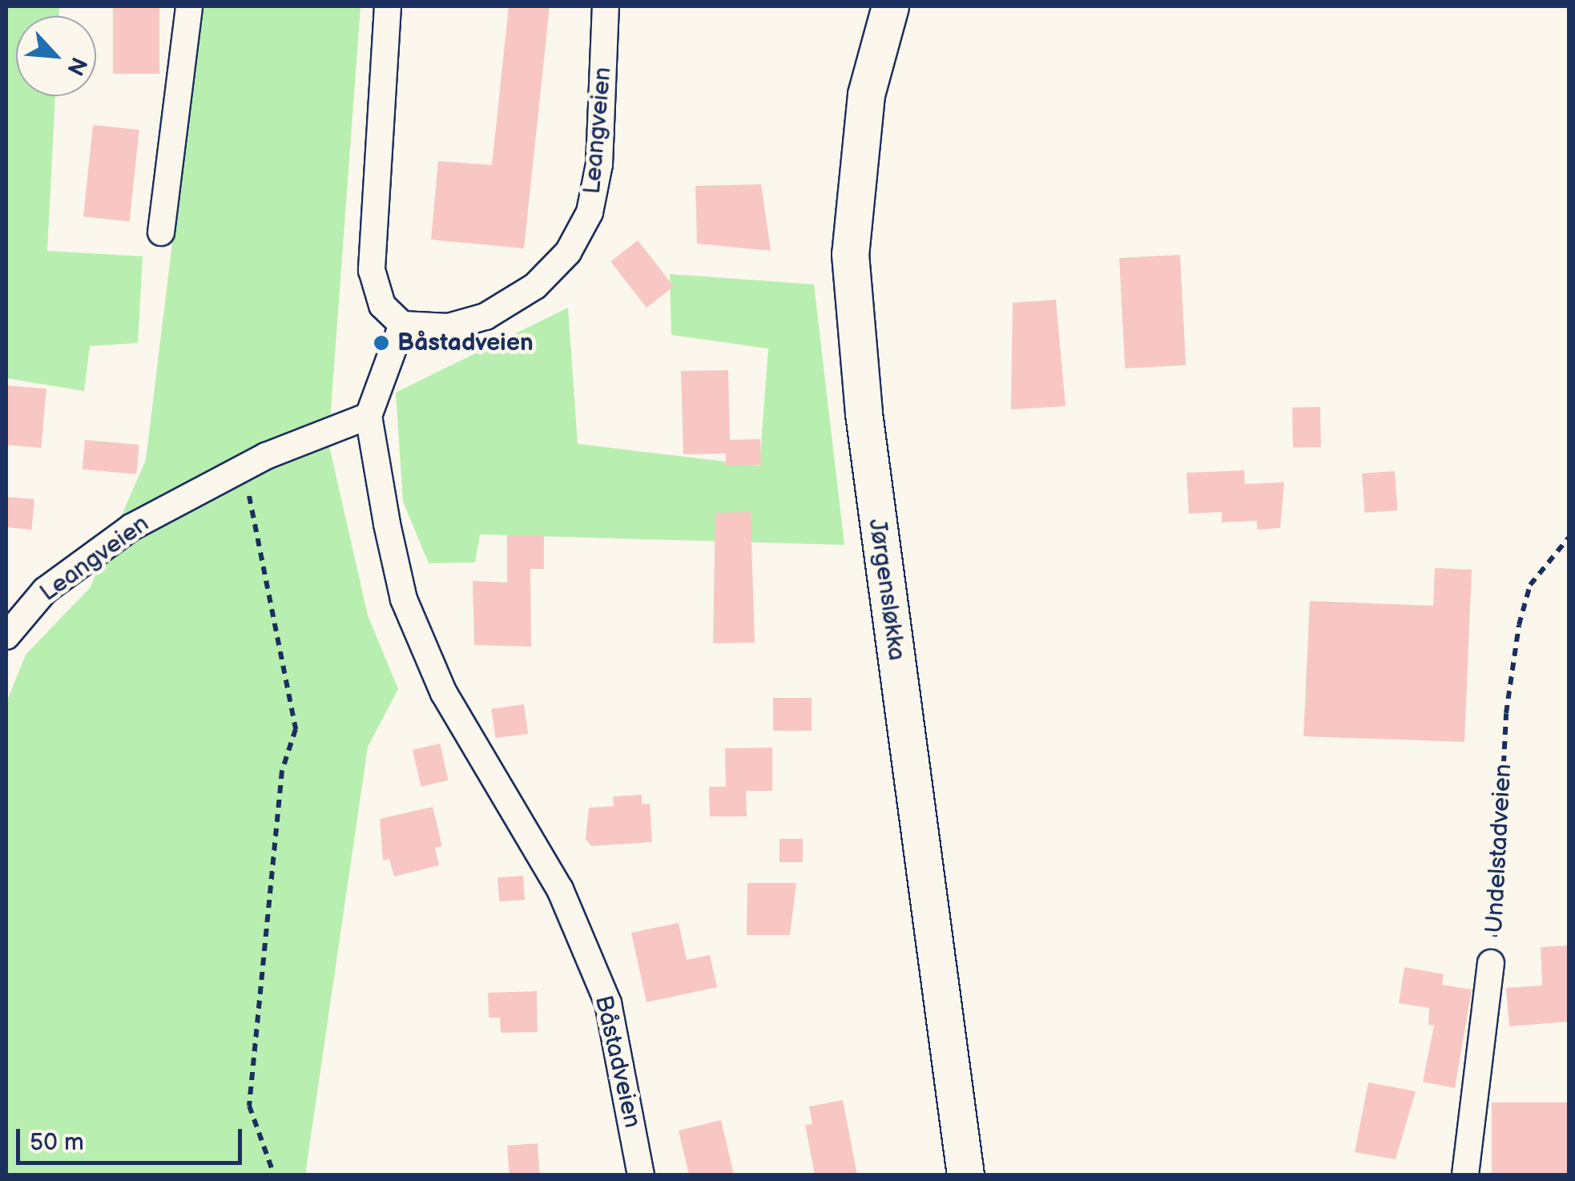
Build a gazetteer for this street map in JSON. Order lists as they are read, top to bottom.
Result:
{
  "streets": {
    "street": [
      "Leangveien",
      "Jørgensløkka",
      "Undelstadveien",
      "Båstadveien"
    ]
  },
  "crossings": [
    ["Leangveien", "Båstadveien"]
  ],
  "places": ["Båstadveien"],
  "scale_bar": "50 m",
  "north": "bottom right"
}
